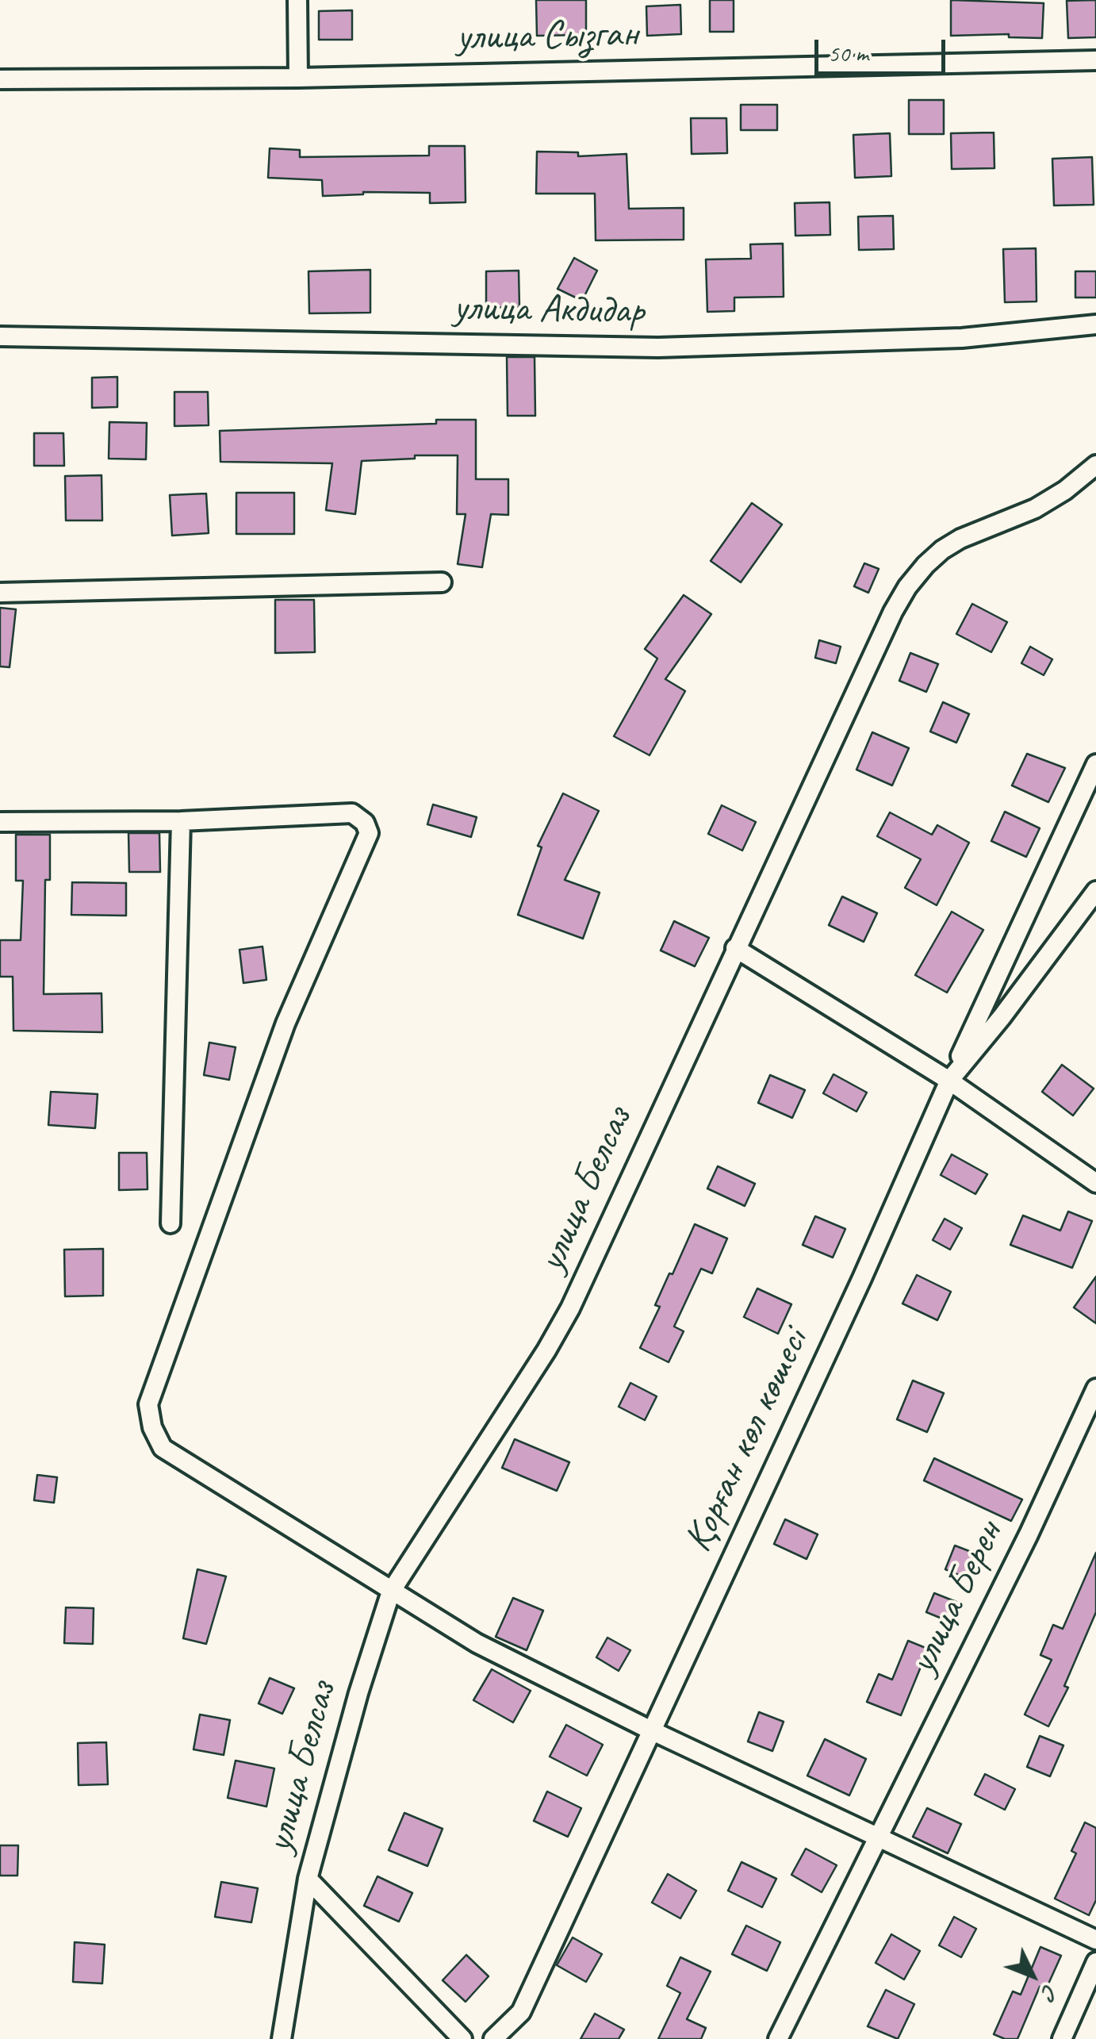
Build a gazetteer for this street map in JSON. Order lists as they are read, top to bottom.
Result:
{
  "streets": {
    "street": [
      "улица Сызган",
      "улица Акдидар",
      "улица Белсаз",
      "Қорған көл көшесі",
      "улица Берен"
    ]
  },
  "scale_bar": "50 m",
  "north": "bottom right"
}
